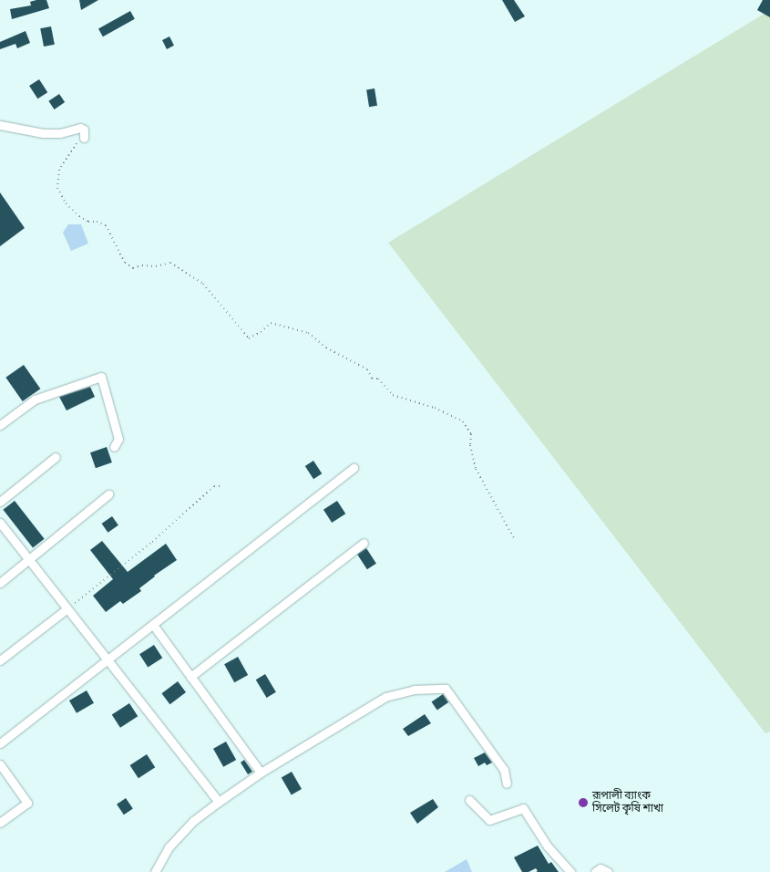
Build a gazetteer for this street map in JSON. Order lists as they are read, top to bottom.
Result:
{
  "places": ["রূপালী ব্যাংক সিলেট কৃষি শাখা"]
}
